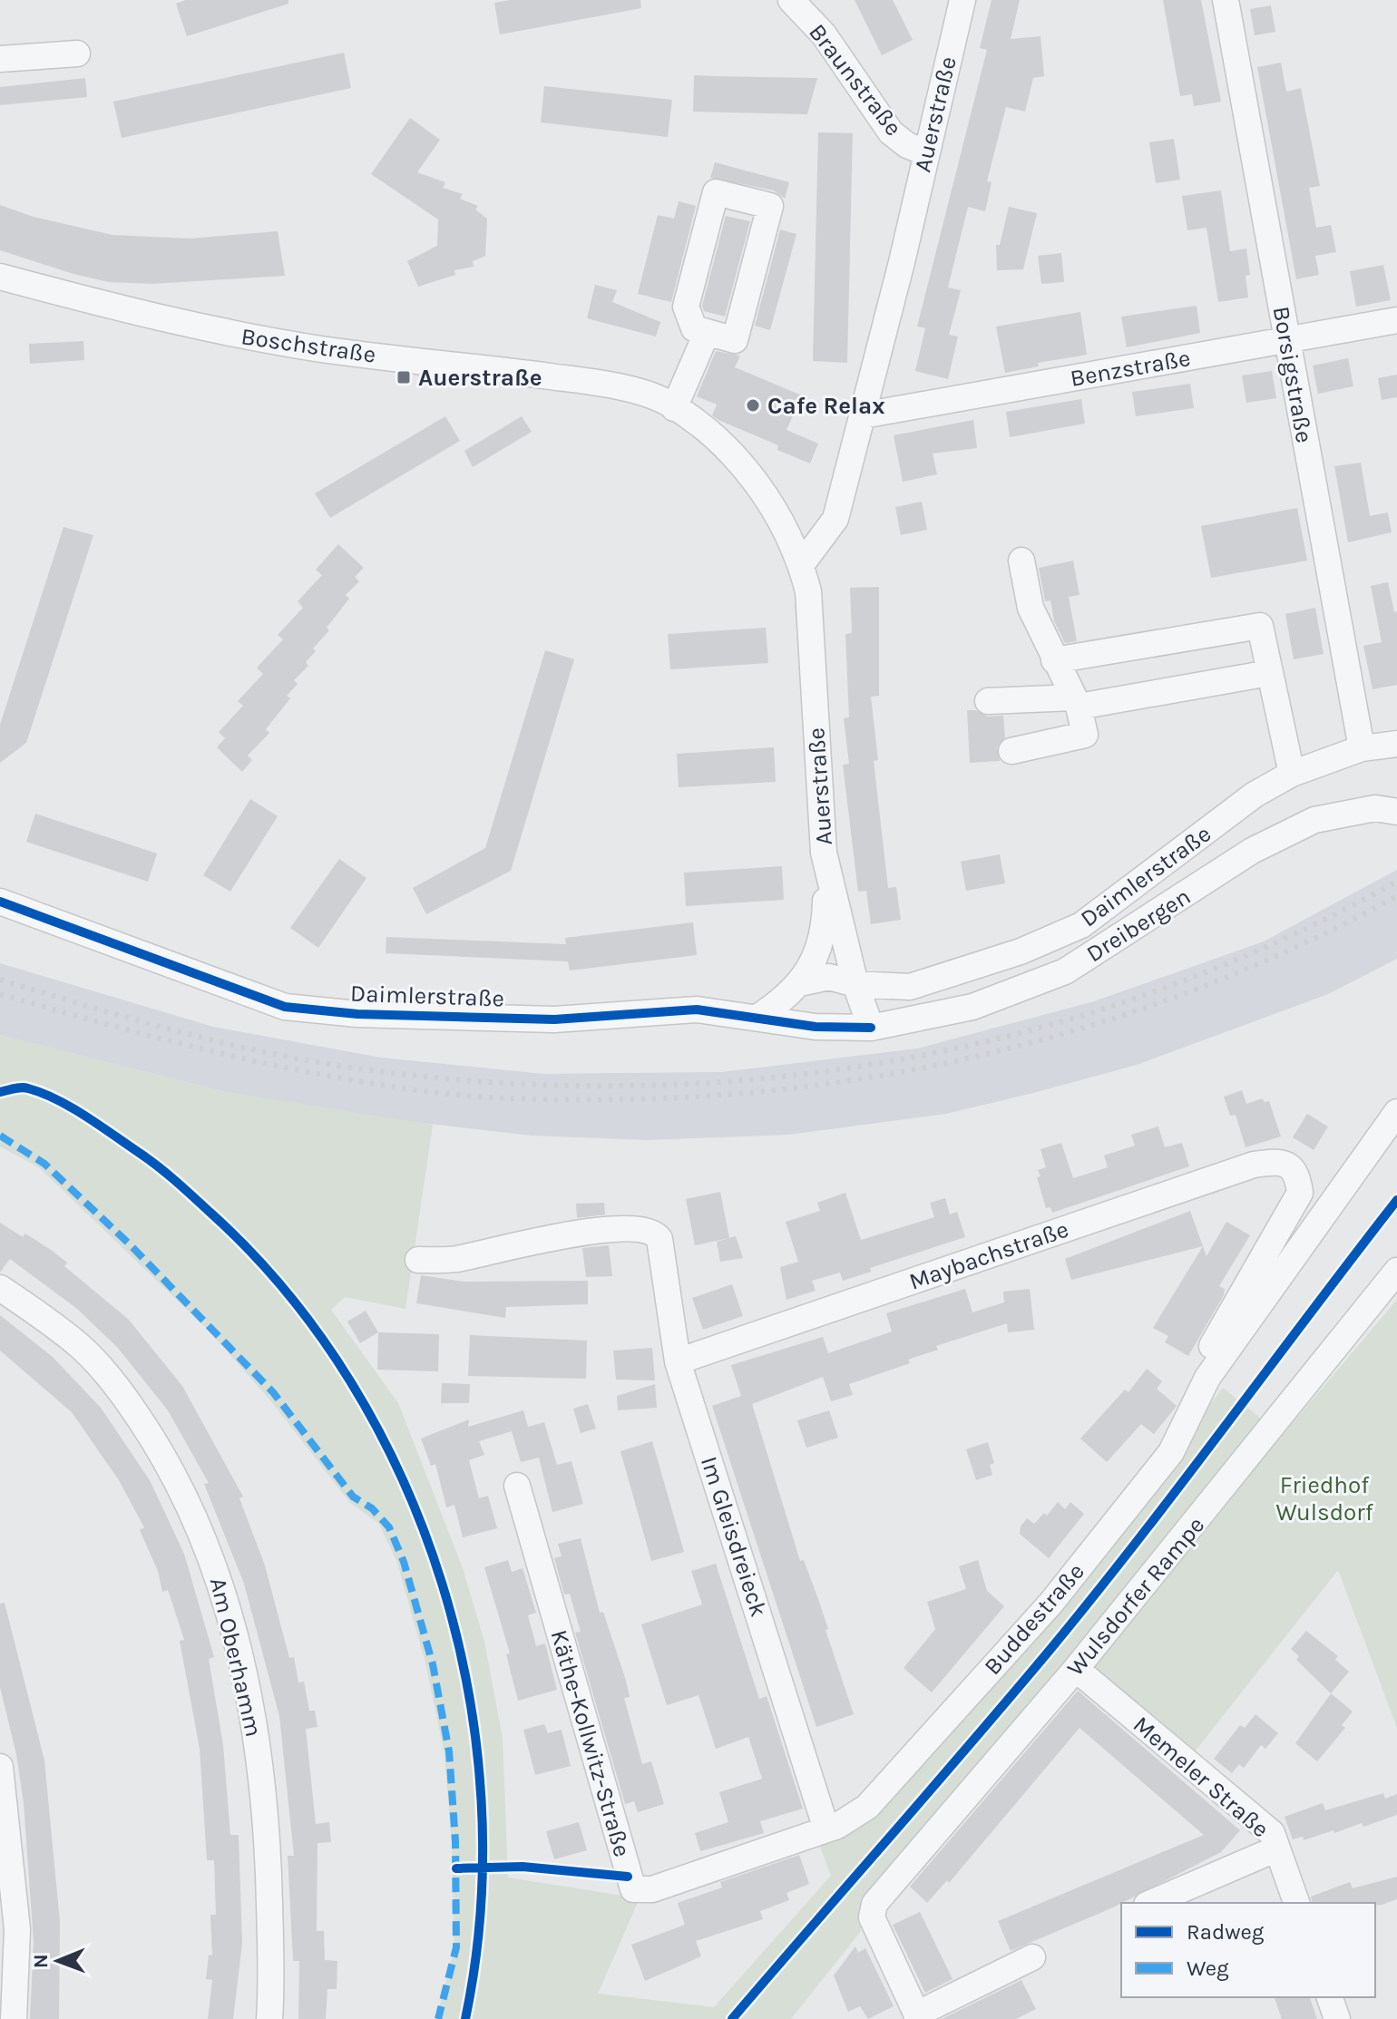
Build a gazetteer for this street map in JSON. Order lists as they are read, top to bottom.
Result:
{
  "streets": {
    "street": [
      "Braunstraße",
      "Auerstraße",
      "Boschstraße",
      "Benzstraße",
      "Borsigstraße",
      "Daimlerstraße",
      "Dreibergen",
      "Maybachstraße",
      "Im Gleisdreieck",
      "Wulsdorfer Rampe",
      "Buddestraße",
      "Am Oberhamm",
      "Käthe-Kollwitz-Straße",
      "Memeler Straße"
    ]
  },
  "crossings": [
    ["Braunstraße", "Auerstraße"],
    ["Auerstraße", "Boschstraße"],
    ["Auerstraße", "Benzstraße"],
    ["Auerstraße", "Daimlerstraße"],
    ["Auerstraße", "Dreibergen"],
    ["Benzstraße", "Borsigstraße"],
    ["Borsigstraße", "Daimlerstraße"],
    ["Daimlerstraße", "Dreibergen"],
    ["Maybachstraße", "Im Gleisdreieck"],
    ["Maybachstraße", "Buddestraße"],
    ["Im Gleisdreieck", "Buddestraße"],
    ["Im Gleisdreieck", "Käthe-Kollwitz-Straße"],
    ["Wulsdorfer Rampe", "Memeler Straße"],
    ["Buddestraße", "Käthe-Kollwitz-Straße"]
  ],
  "parks": ["Friedhof Wulsdorf"],
  "places": {
    "transit": ["Auerstraße"],
    "other": ["Cafe Relax"]
  },
  "legend": ["Radweg", "Weg"],
  "north": "left"
}
